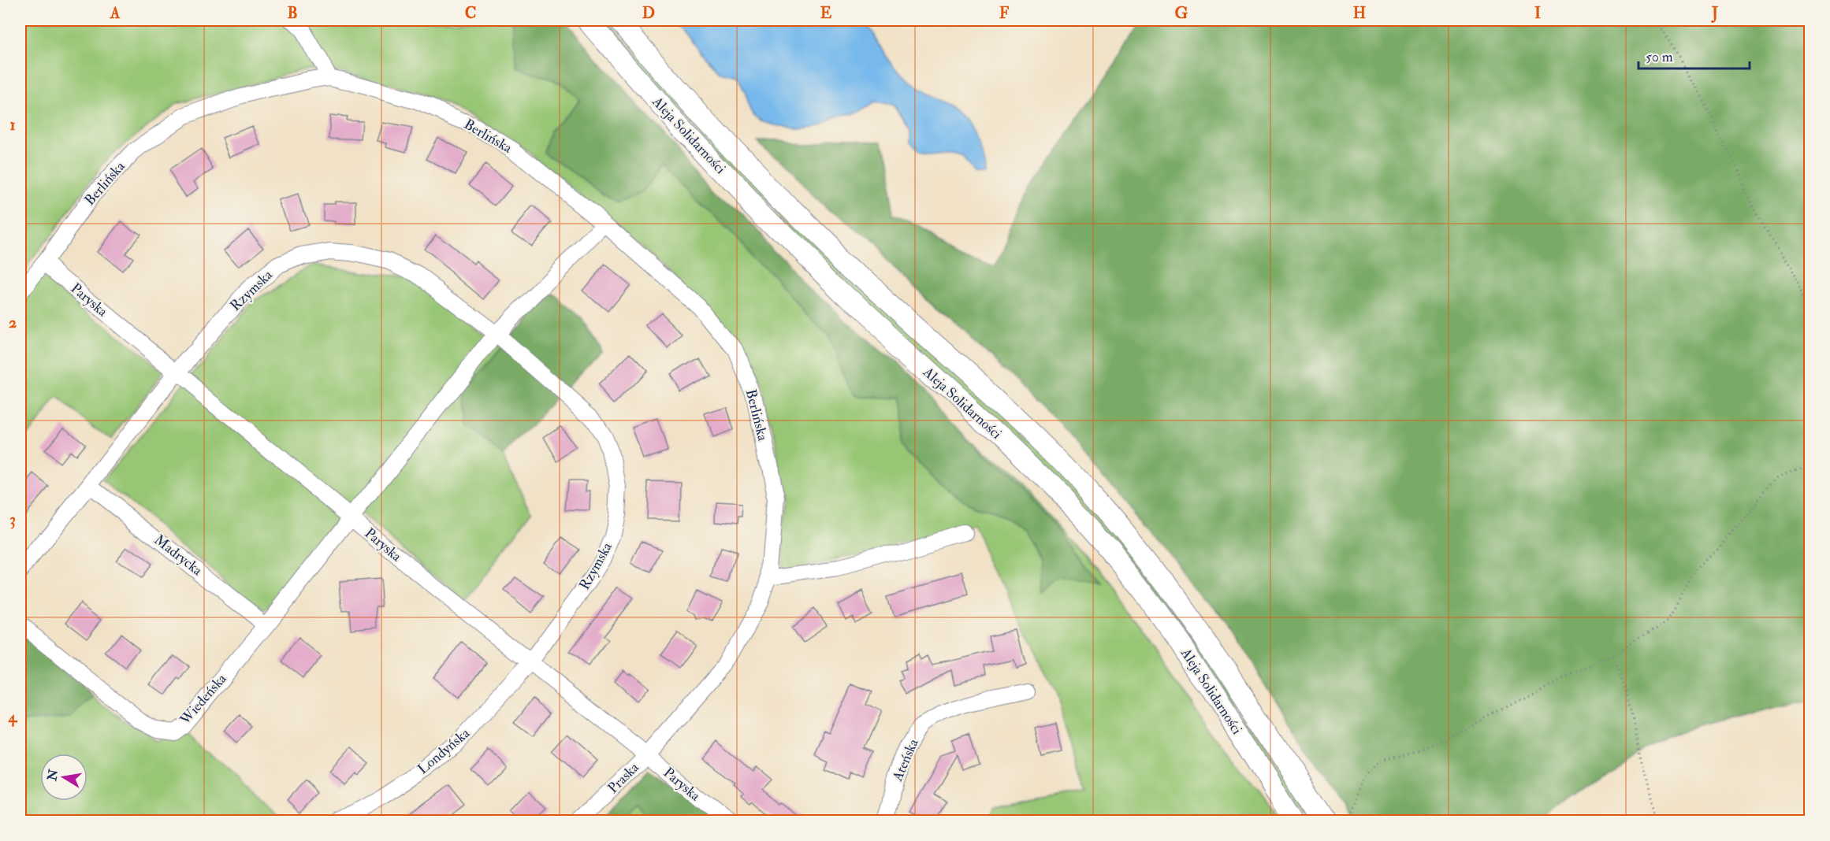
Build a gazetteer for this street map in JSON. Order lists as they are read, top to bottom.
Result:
{
  "streets": {
    "main road": ["Aleja Solidarności"],
    "street": [
      "Berlińska",
      "Rzymska",
      "Paryska",
      "Madrycka",
      "Wiedeńska",
      "Londyńska",
      "Ateńska",
      "Praska"
    ]
  },
  "crossings": [
    ["Berlińska", "Paryska"],
    ["Berlińska", "Praska"],
    ["Rzymska", "Paryska"],
    ["Rzymska", "Londyńska"],
    ["Paryska", "Wiedeńska"],
    ["Paryska", "Londyńska"],
    ["Paryska", "Praska"],
    ["Madrycka", "Wiedeńska"]
  ],
  "scale_bar": "50 m",
  "north": "left",
  "grid": {
    "columns": [
      "A",
      "B",
      "C",
      "D",
      "E",
      "F",
      "G",
      "H",
      "I",
      "J"
    ],
    "rows": [
      "1",
      "2",
      "3",
      "4"
    ]
  }
}
